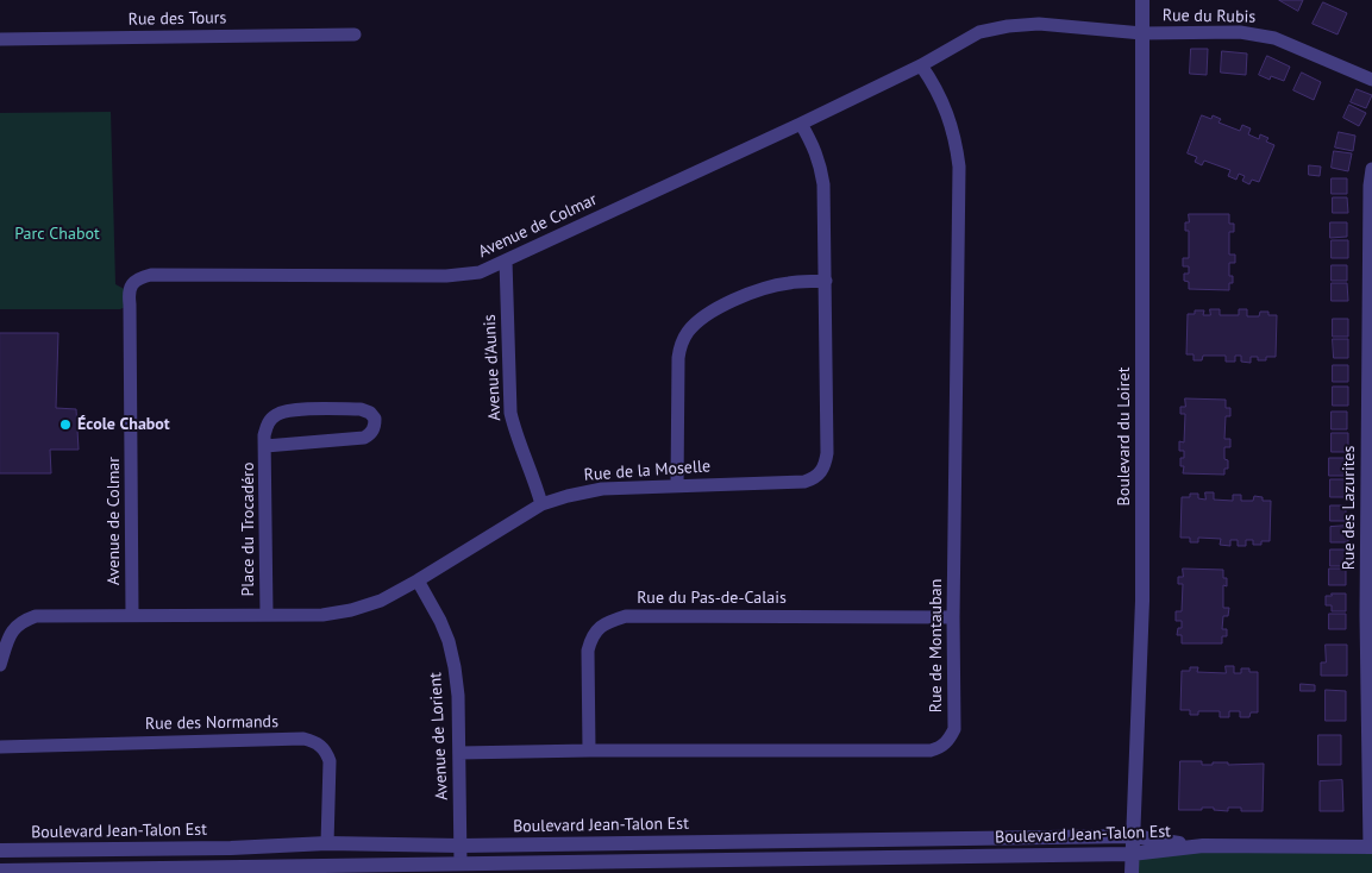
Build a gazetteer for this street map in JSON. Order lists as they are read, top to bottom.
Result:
{
  "streets": {
    "street": [
      "Rue du Rubis",
      "Rue des Tours",
      "Avenue de Colmar",
      "Avenue d'Aunis",
      "Boulevard du Loiret",
      "Rue de la Moselle",
      "Rue des Lazurites",
      "Place du Trocadéro",
      "Rue du Pas-de-Calais",
      "Rue de Montauban",
      "Rue des Normands",
      "Avenue de Lorient",
      "Boulevard Jean-Talon Est"
    ]
  },
  "crossings": [
    ["Rue du Rubis", "Avenue de Colmar"],
    ["Rue du Rubis", "Boulevard du Loiret"],
    ["Avenue de Colmar", "Avenue d'Aunis"],
    ["Avenue de Colmar", "Boulevard du Loiret"],
    ["Avenue de Colmar", "Rue de la Moselle"],
    ["Avenue de Colmar", "Rue de Montauban"],
    ["Avenue d'Aunis", "Rue de la Moselle"],
    ["Boulevard du Loiret", "Boulevard Jean-Talon Est"],
    ["Rue de la Moselle", "Place du Trocadéro"],
    ["Rue de la Moselle", "Avenue de Lorient"],
    ["Rue des Lazurites", "Boulevard Jean-Talon Est"],
    ["Rue du Pas-de-Calais", "Rue de Montauban"],
    ["Rue de Montauban", "Avenue de Lorient"],
    ["Rue des Normands", "Boulevard Jean-Talon Est"],
    ["Avenue de Lorient", "Boulevard Jean-Talon Est"]
  ],
  "parks": ["Parc Chabot"],
  "places": ["École Chabot"]
}
